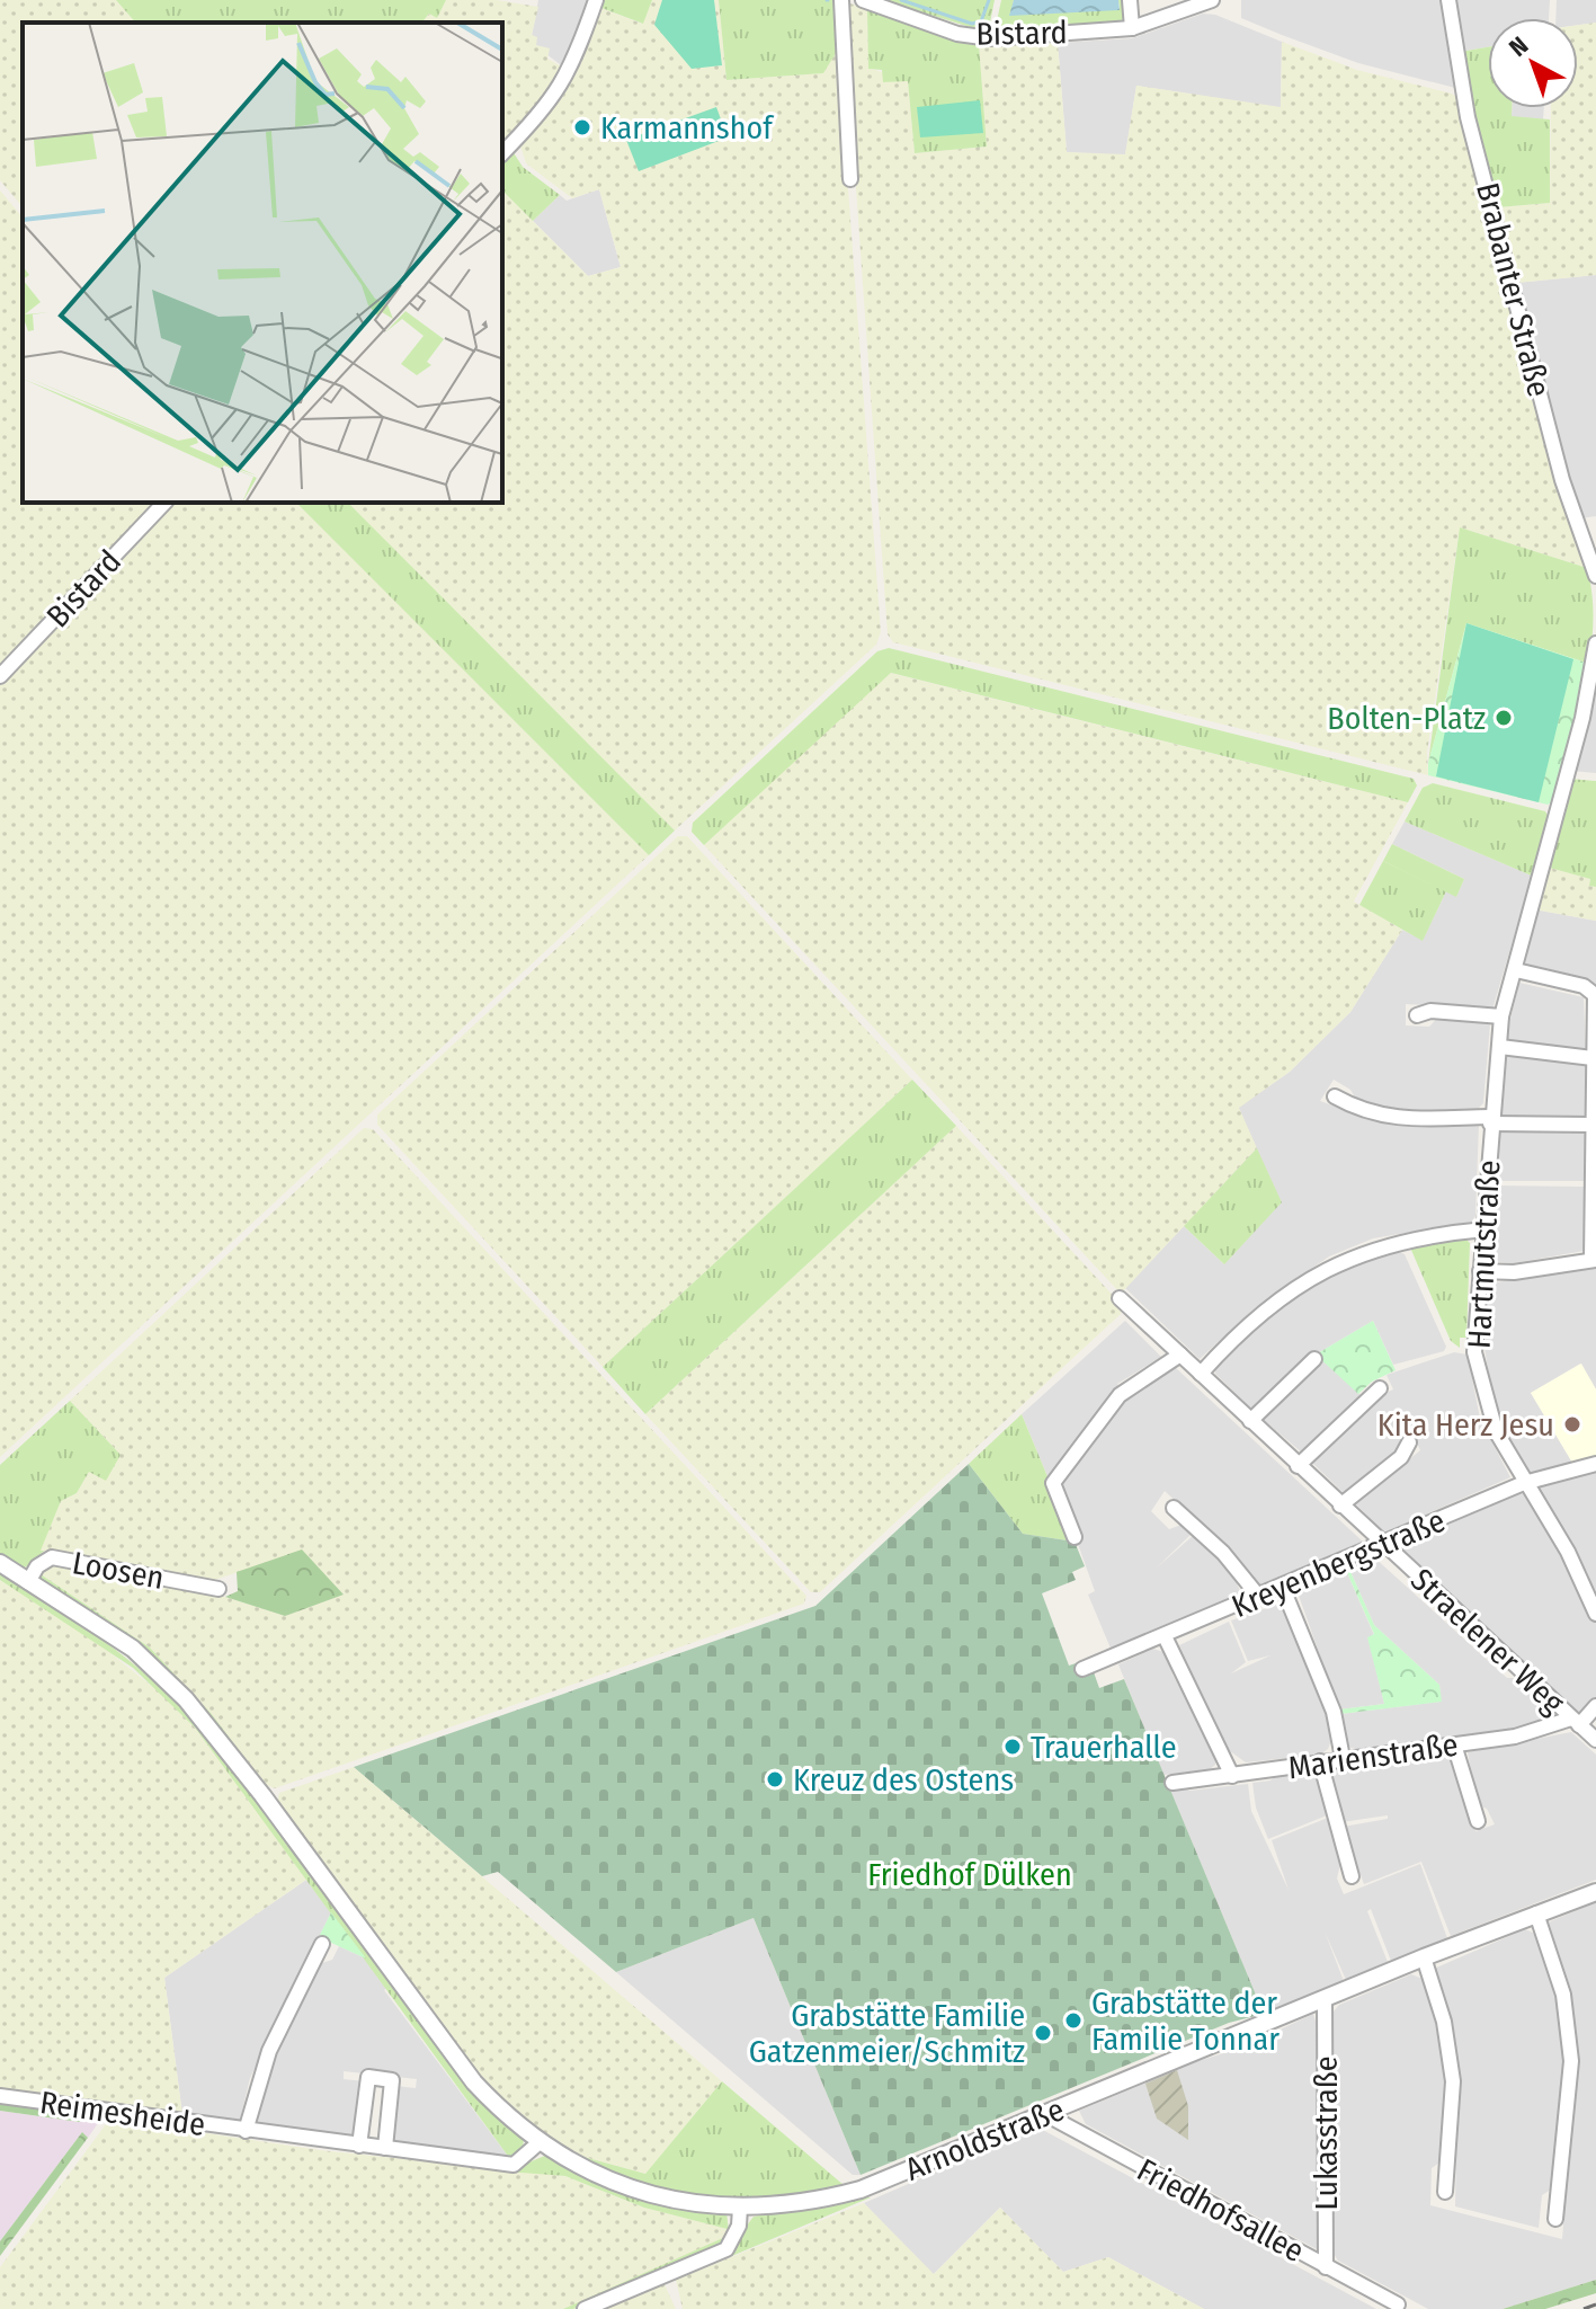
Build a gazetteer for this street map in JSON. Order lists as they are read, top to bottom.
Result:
{
  "streets": {
    "street": [
      "Bistard",
      "Brabanter Straße",
      "Hartmutstraße",
      "Kreyenbergstraße",
      "Loosen",
      "Straelener Weg",
      "Marienstraße",
      "Reimesheide",
      "Lukasstraße",
      "Arnoldstraße",
      "Friedhofsallee"
    ]
  },
  "crossings": [
    ["Hartmutstraße", "Kreyenbergstraße"],
    ["Kreyenbergstraße", "Straelener Weg"],
    ["Loosen", "Arnoldstraße"],
    ["Straelener Weg", "Marienstraße"],
    ["Reimesheide", "Arnoldstraße"],
    ["Lukasstraße", "Arnoldstraße"],
    ["Lukasstraße", "Friedhofsallee"],
    ["Arnoldstraße", "Friedhofsallee"]
  ],
  "parks": ["Friedhof Dülken"],
  "places": [
    "Karmannshof",
    "Bolten-Platz",
    "Kita Herz Jesu",
    "Trauerhalle",
    "Kreuz des Ostens",
    "Grabstätte der Familie Tonnar",
    "Grabstätte Familie Gatzenmeier/Schmitz"
  ],
  "north": "top left"
}
